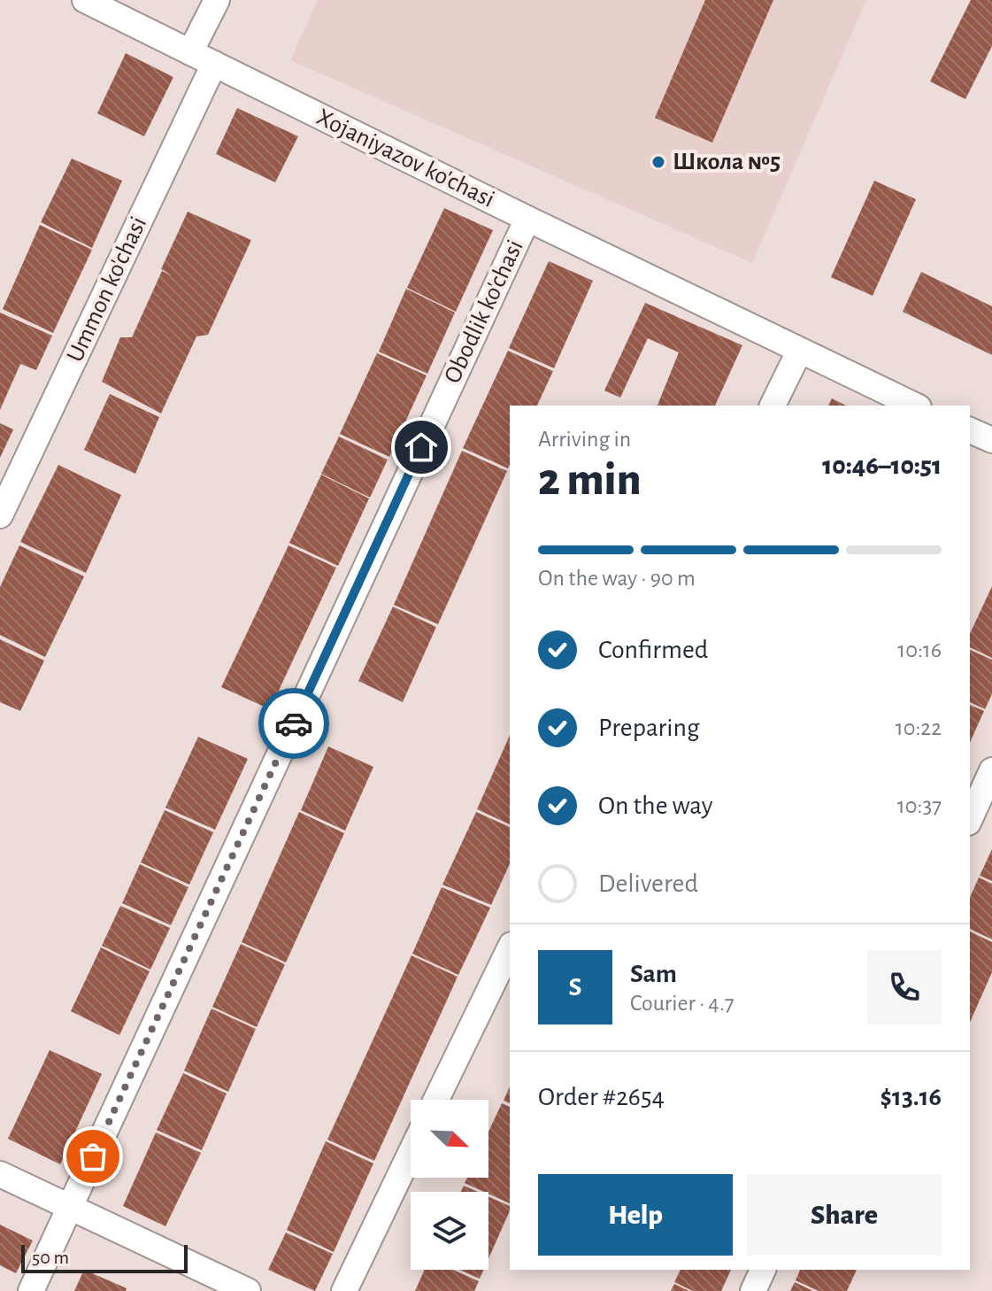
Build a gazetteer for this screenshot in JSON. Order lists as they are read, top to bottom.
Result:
{
  "streets": {
    "street": ["Xojaniyazov ko'chasi", "Ummon ko'chasi", "Obodlik ko'chasi"]
  },
  "crossings": [
    ["Xojaniyazov ko'chasi", "Ummon ko'chasi"],
    ["Xojaniyazov ko'chasi", "Obodlik ko'chasi"]
  ],
  "places": ["Школа №5"],
  "scale_bar": "50 m",
  "north": "bottom right",
  "page": {
    "heading": ["2 min", "Arriving in", "10:46–10:51"],
    "panel": [
      "Sam",
      "Courier · 4.7",
      "Order #2654",
      "$13.16"
    ],
    "bar": "On the way · 90 m",
    "list": [
      ["Confirmed", "10:16"],
      ["Preparing", "10:22"],
      ["On the way", "10:37"],
      "Delivered"
    ],
    "round": "S",
    "buttons": ["Help", "Share"],
    "scale": "50 m"
  }
}
